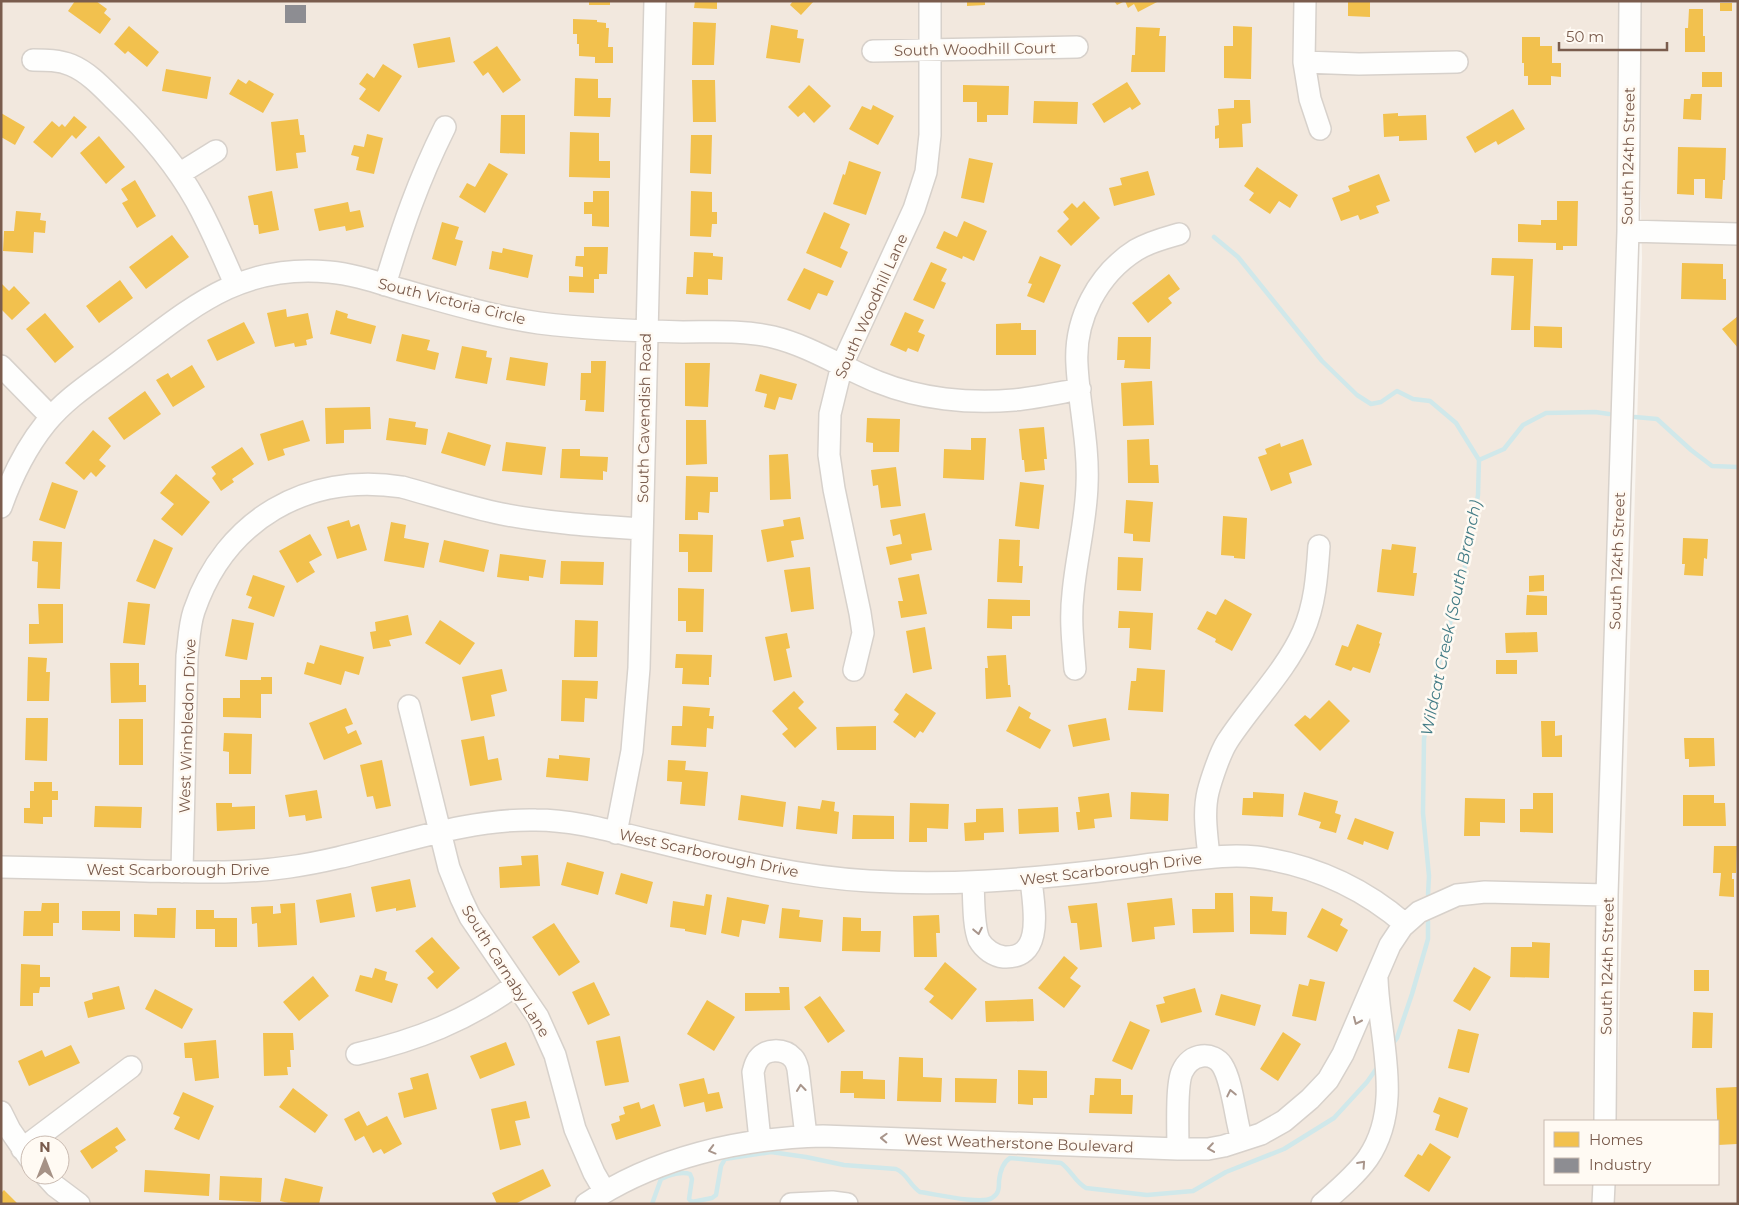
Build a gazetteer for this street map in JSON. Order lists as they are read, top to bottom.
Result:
{
  "streets": {
    "street": [
      "South Woodhill Court",
      "South 124th Street",
      "South Victoria Circle",
      "South Woodhill Lane",
      "South Cavendish Road",
      "West Wimbledon Drive",
      "West Scarborough Drive",
      "South Carnaby Lane",
      "West Weatherstone Boulevard"
    ]
  },
  "crossings": [
    ["South Woodhill Court", "South Woodhill Lane"],
    ["South 124th Street", "West Weatherstone Boulevard"],
    ["South Victoria Circle", "South Woodhill Lane"],
    ["South Victoria Circle", "South Cavendish Road"],
    ["South Cavendish Road", "West Wimbledon Drive"],
    ["South Cavendish Road", "West Scarborough Drive"],
    ["West Wimbledon Drive", "West Scarborough Drive"],
    ["West Scarborough Drive", "South Carnaby Lane"],
    ["West Scarborough Drive", "West Weatherstone Boulevard"],
    ["South Carnaby Lane", "West Weatherstone Boulevard"]
  ],
  "water": ["Wildcat Creek (South Branch)"],
  "legend": ["Homes", "Industry"],
  "scale_bar": "50 m",
  "north": "top"
}
